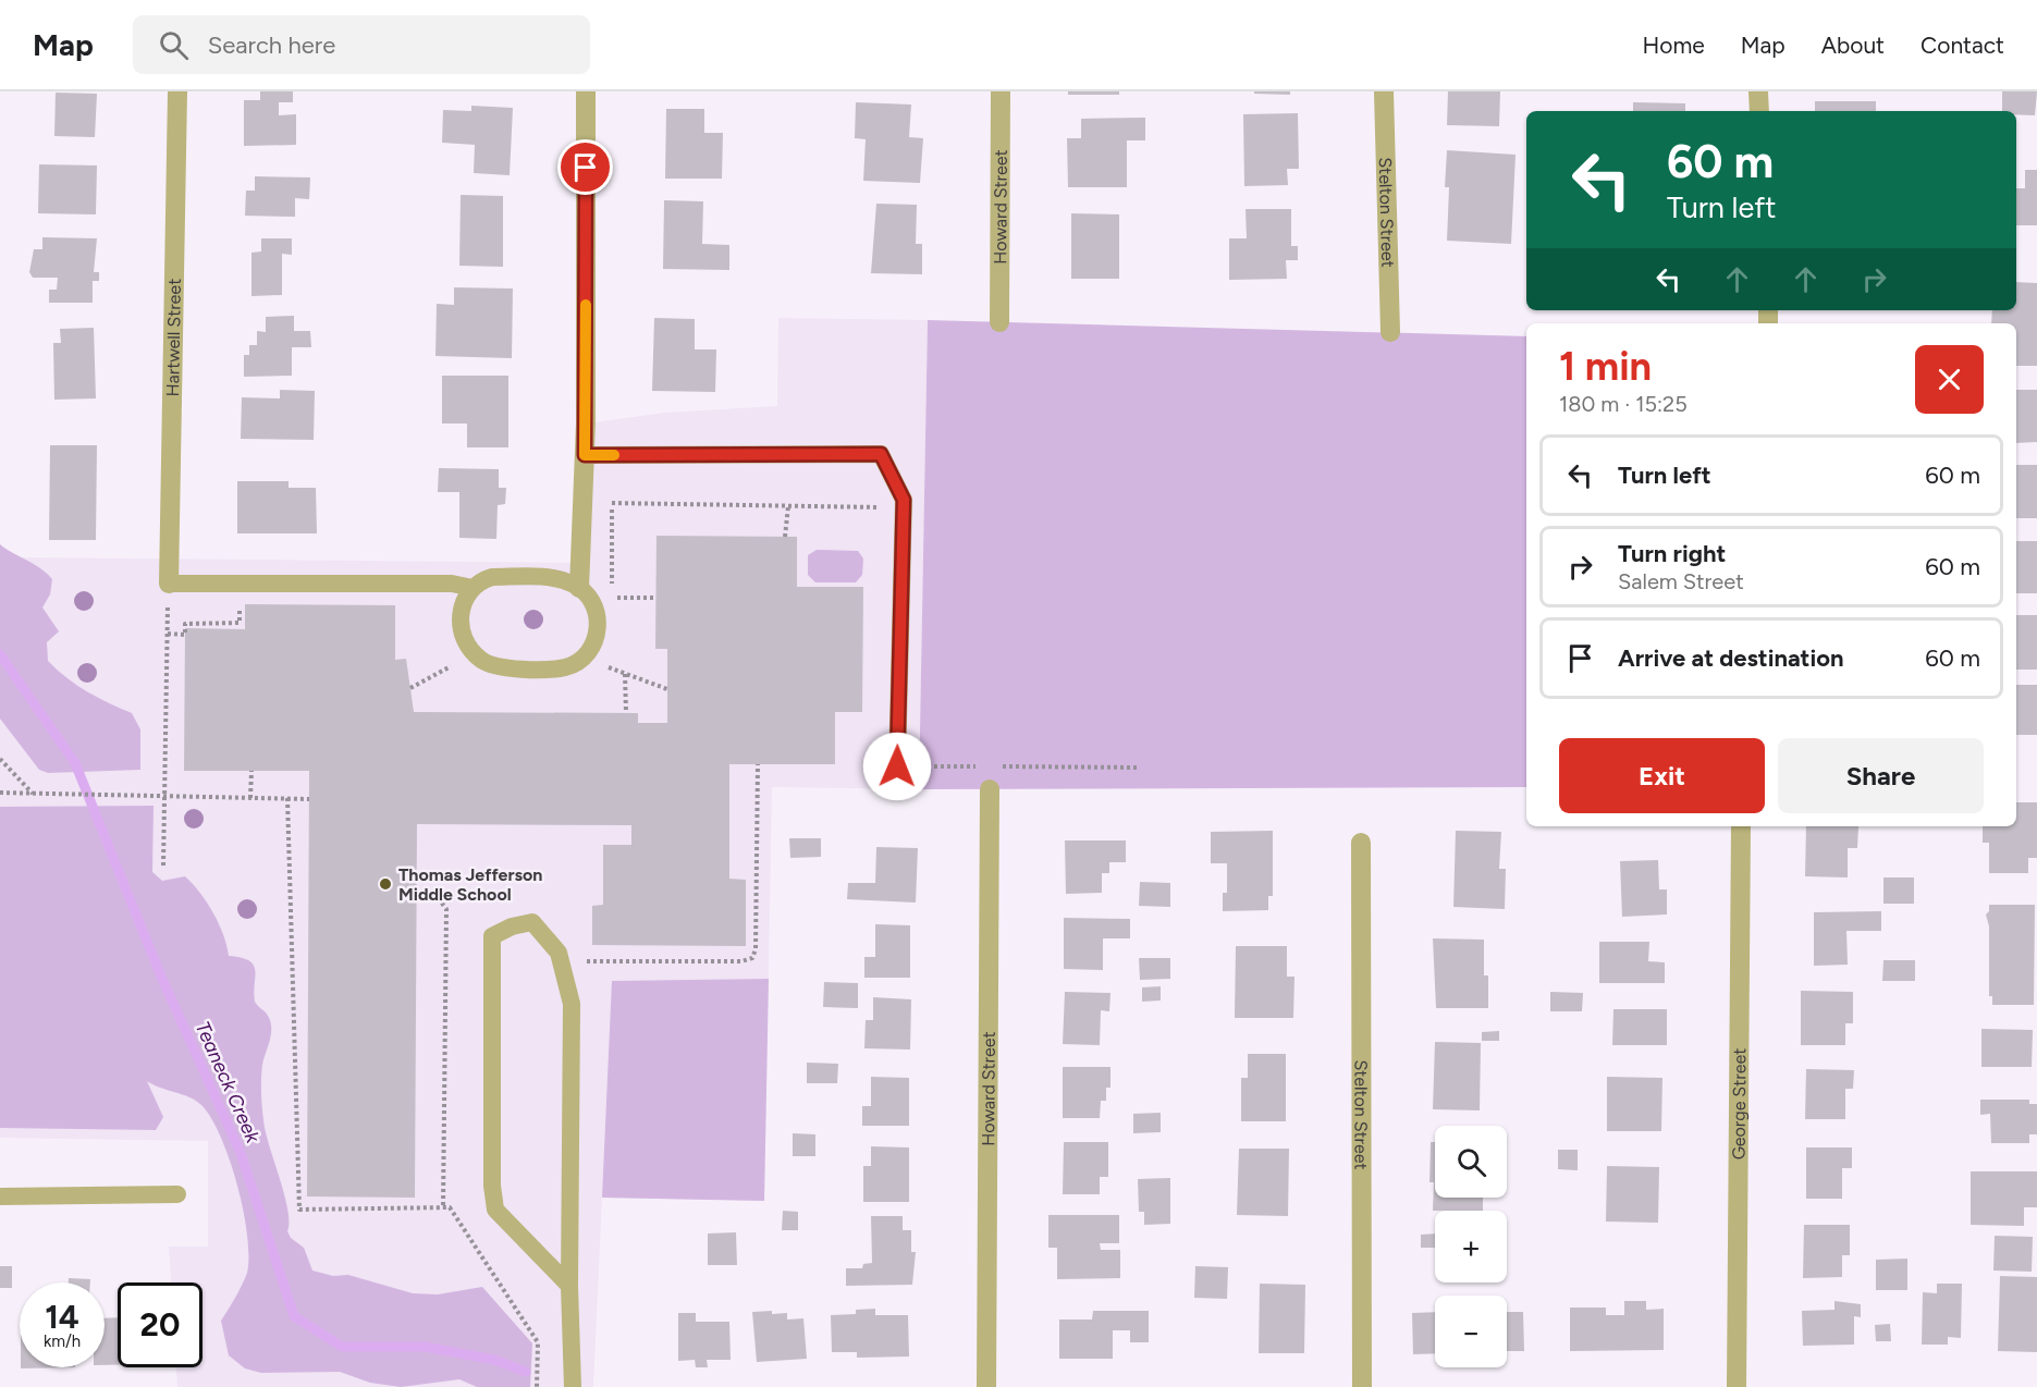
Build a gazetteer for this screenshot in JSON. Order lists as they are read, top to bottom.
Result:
{
  "streets": {
    "street": [
      "Howard Street",
      "Stelton Street",
      "Hartwell Street",
      "George Street"
    ]
  },
  "water": ["Teaneck Creek"],
  "places": ["Thomas Jefferson Middle School"],
  "page": {
    "header": "Map",
    "search": "Search here",
    "nav": [
      "Home",
      "Map",
      "About",
      "Contact"
    ],
    "turn": ["60 m", "Turn left"],
    "heading": ["1 min", "180 m · 15:25"],
    "list": [
      {
        "name": "Turn left",
        "value": "60 m"
      },
      {
        "name": "Turn right",
        "note": "Salem Street",
        "value": "60 m"
      },
      {
        "name": "Arrive at destination",
        "value": "60 m"
      }
    ],
    "buttons": ["Exit", "Share"],
    "map_buttons": ["+", "−"],
    "speed": "14 km/h",
    "limit": "20"
  }
}
